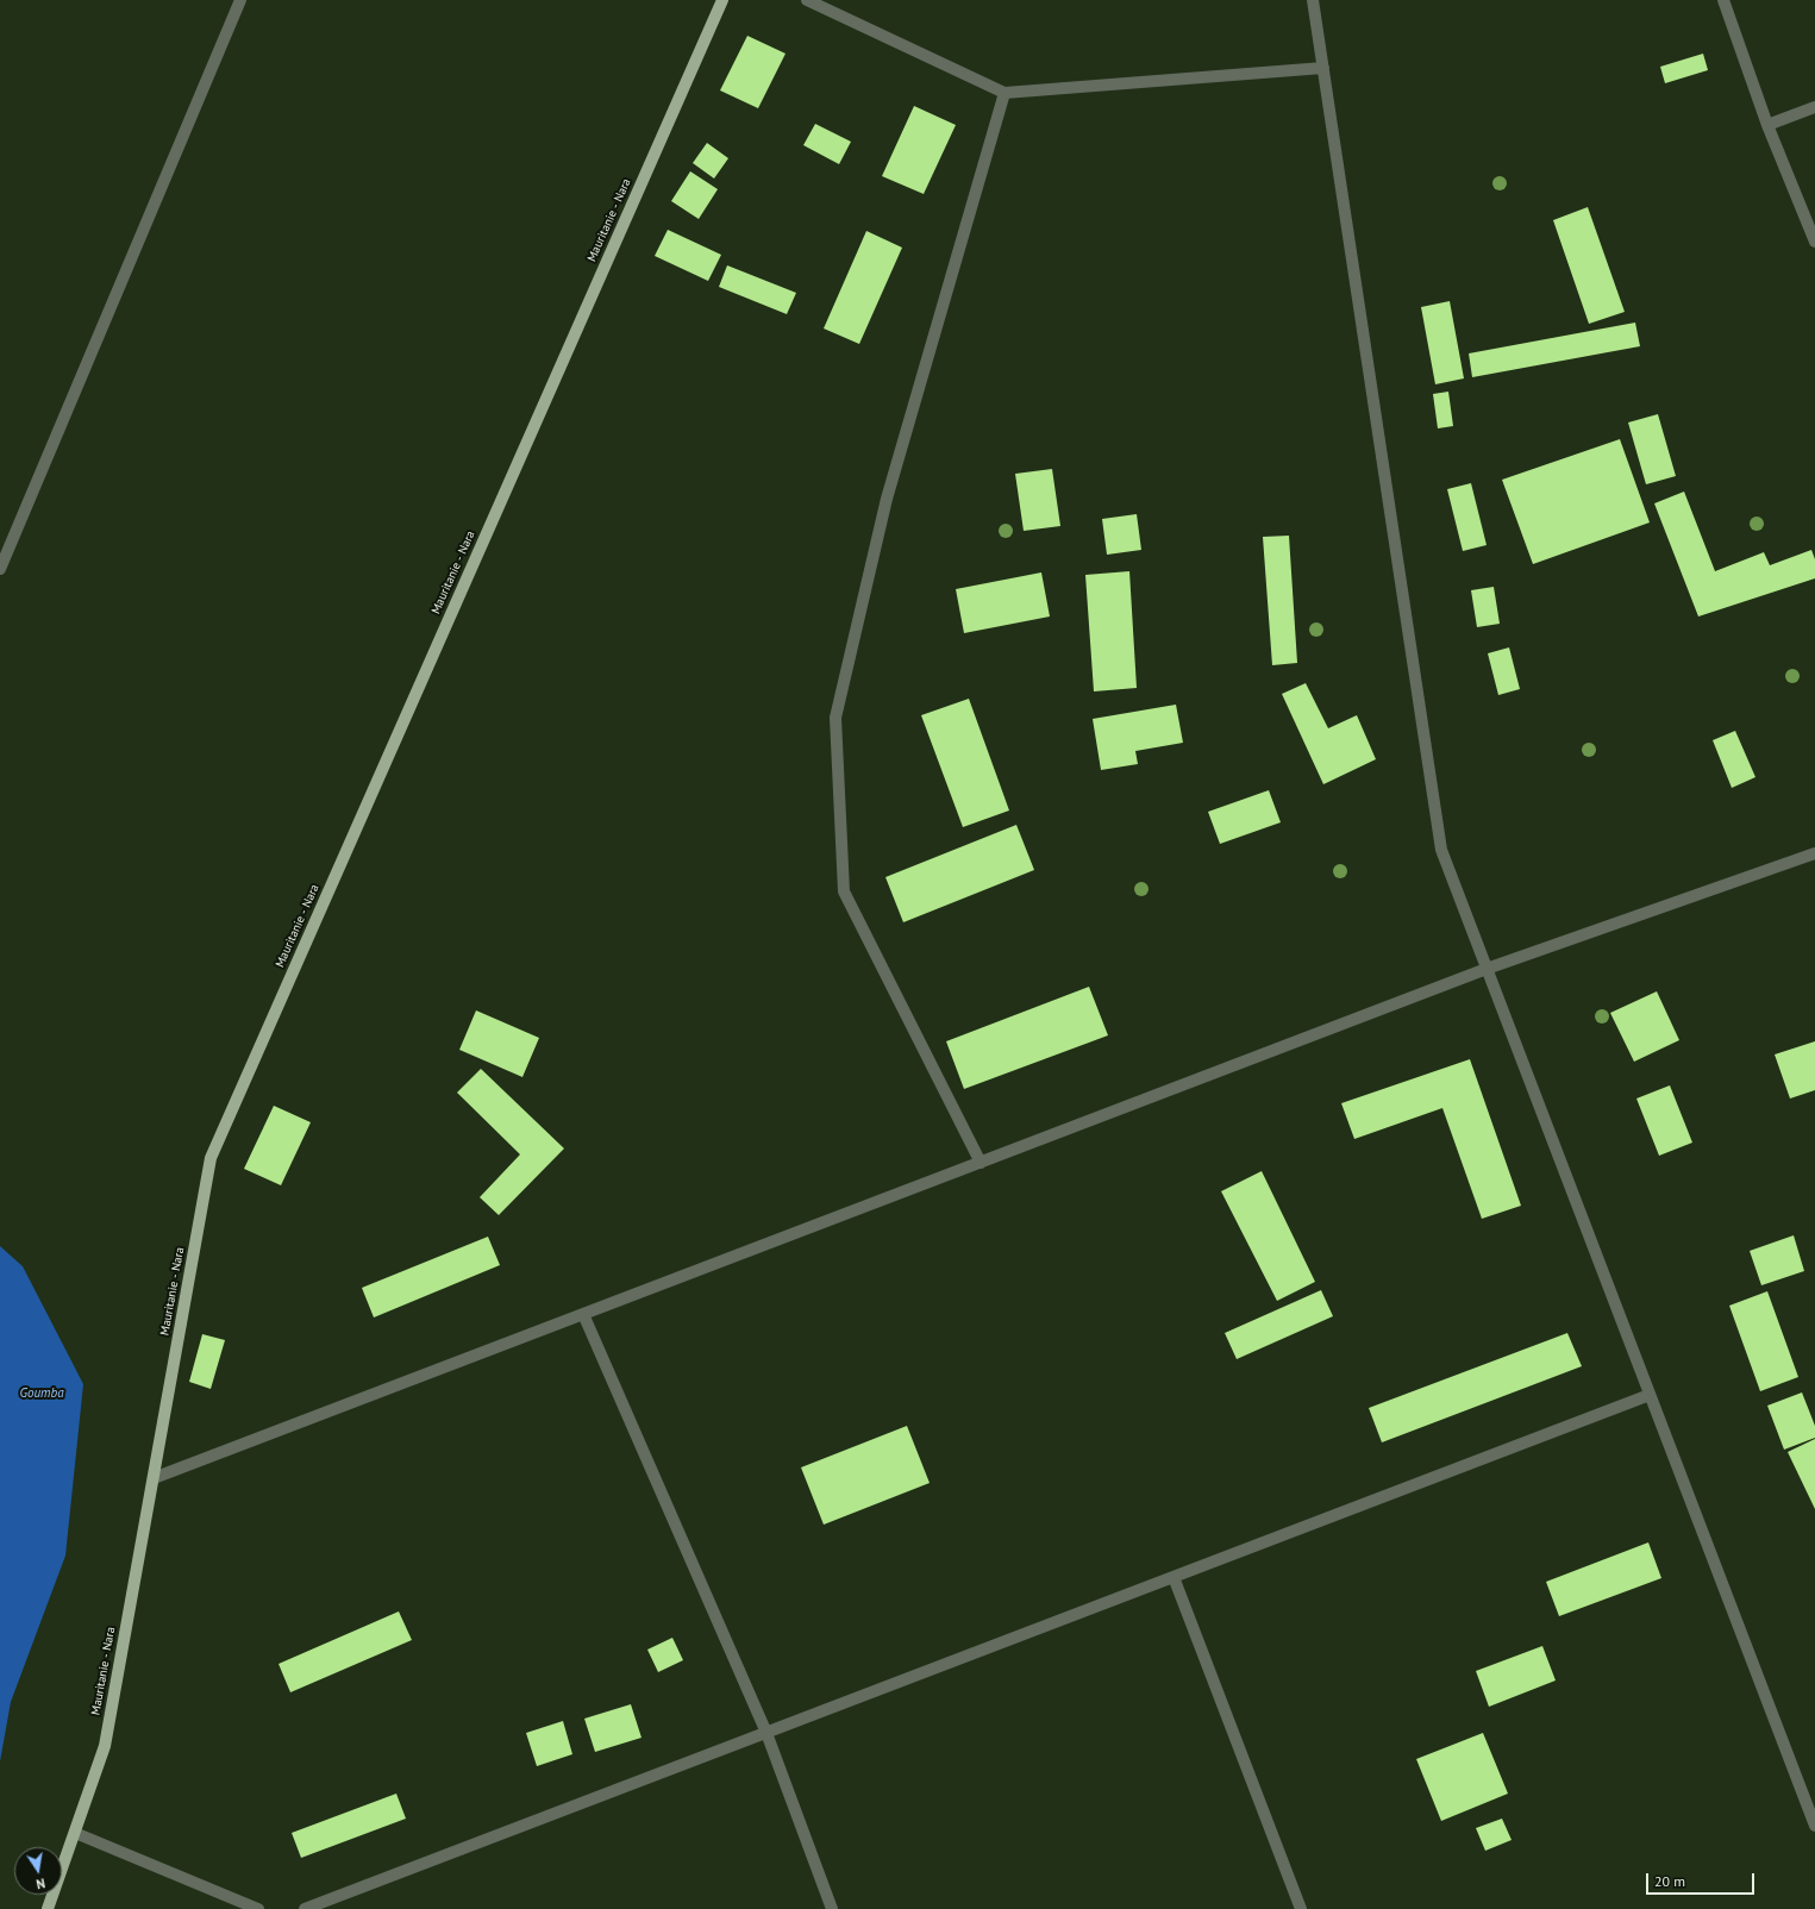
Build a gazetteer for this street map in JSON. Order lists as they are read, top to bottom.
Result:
{
  "streets": {
    "main road": ["Mauritanie - Nara"]
  },
  "water": ["Goumba"],
  "scale_bar": "20 m",
  "north": "bottom"
}
